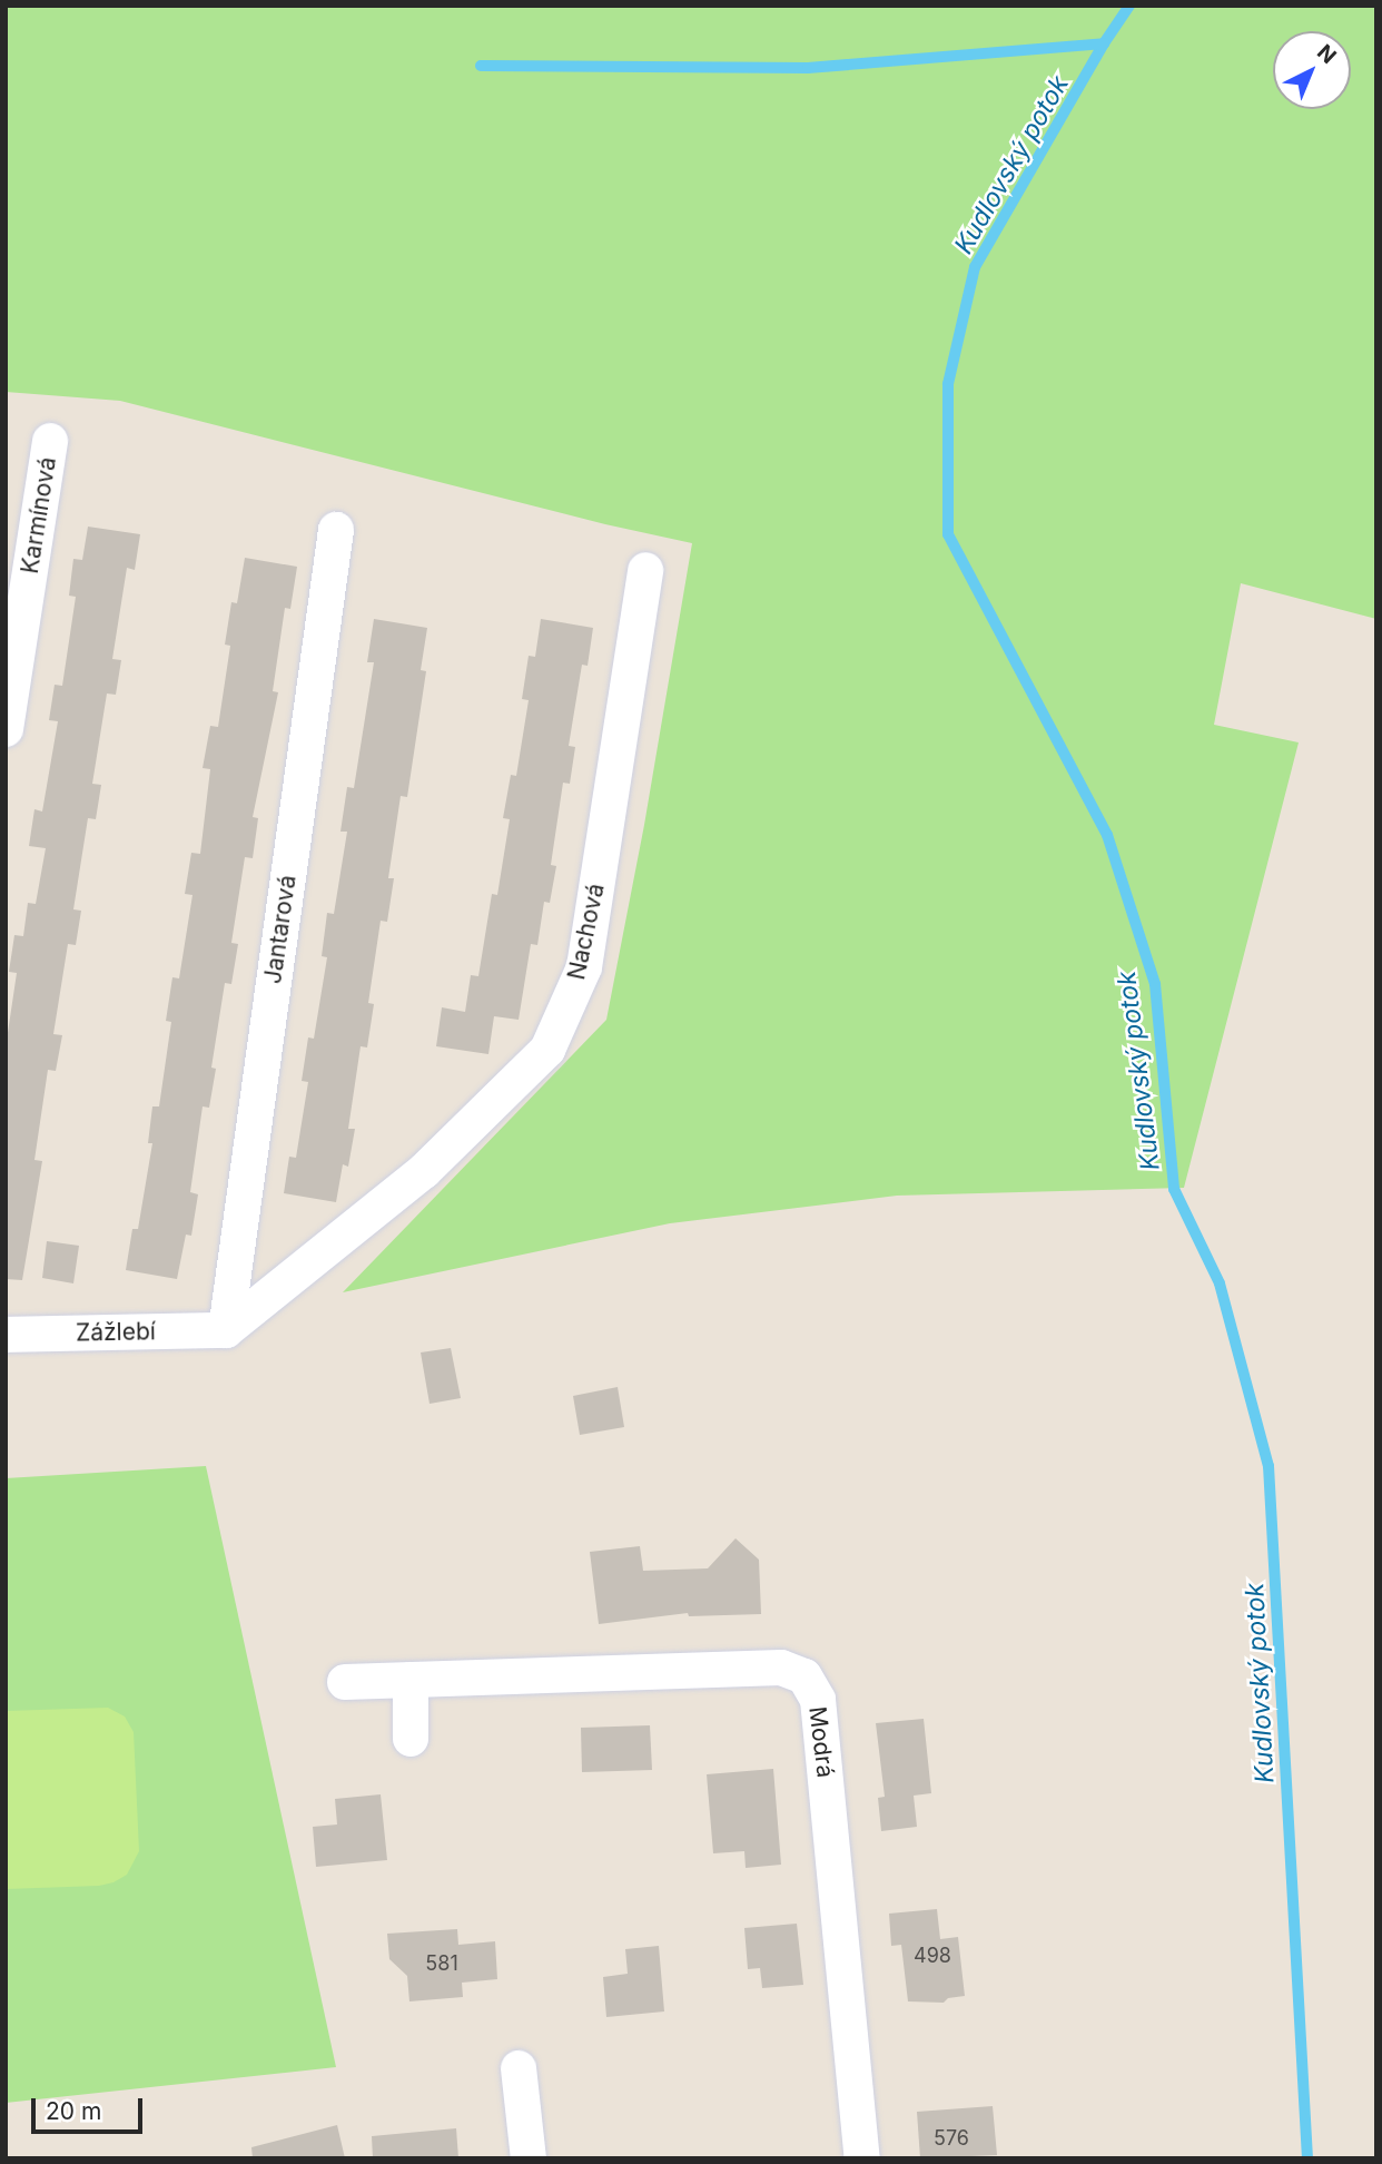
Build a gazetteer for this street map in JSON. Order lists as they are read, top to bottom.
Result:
{
  "streets": {
    "street": [
      "Karmínová",
      "Jantarová",
      "Nachová",
      "Zážlebí",
      "Modrá"
    ]
  },
  "crossings": [
    ["Jantarová", "Nachová"],
    ["Jantarová", "Zážlebí"],
    ["Nachová", "Zážlebí"]
  ],
  "water": ["Kudlovský potok"],
  "house_numbers": ["498", "581", "576"],
  "scale_bar": "20 m",
  "north": "top right"
}
